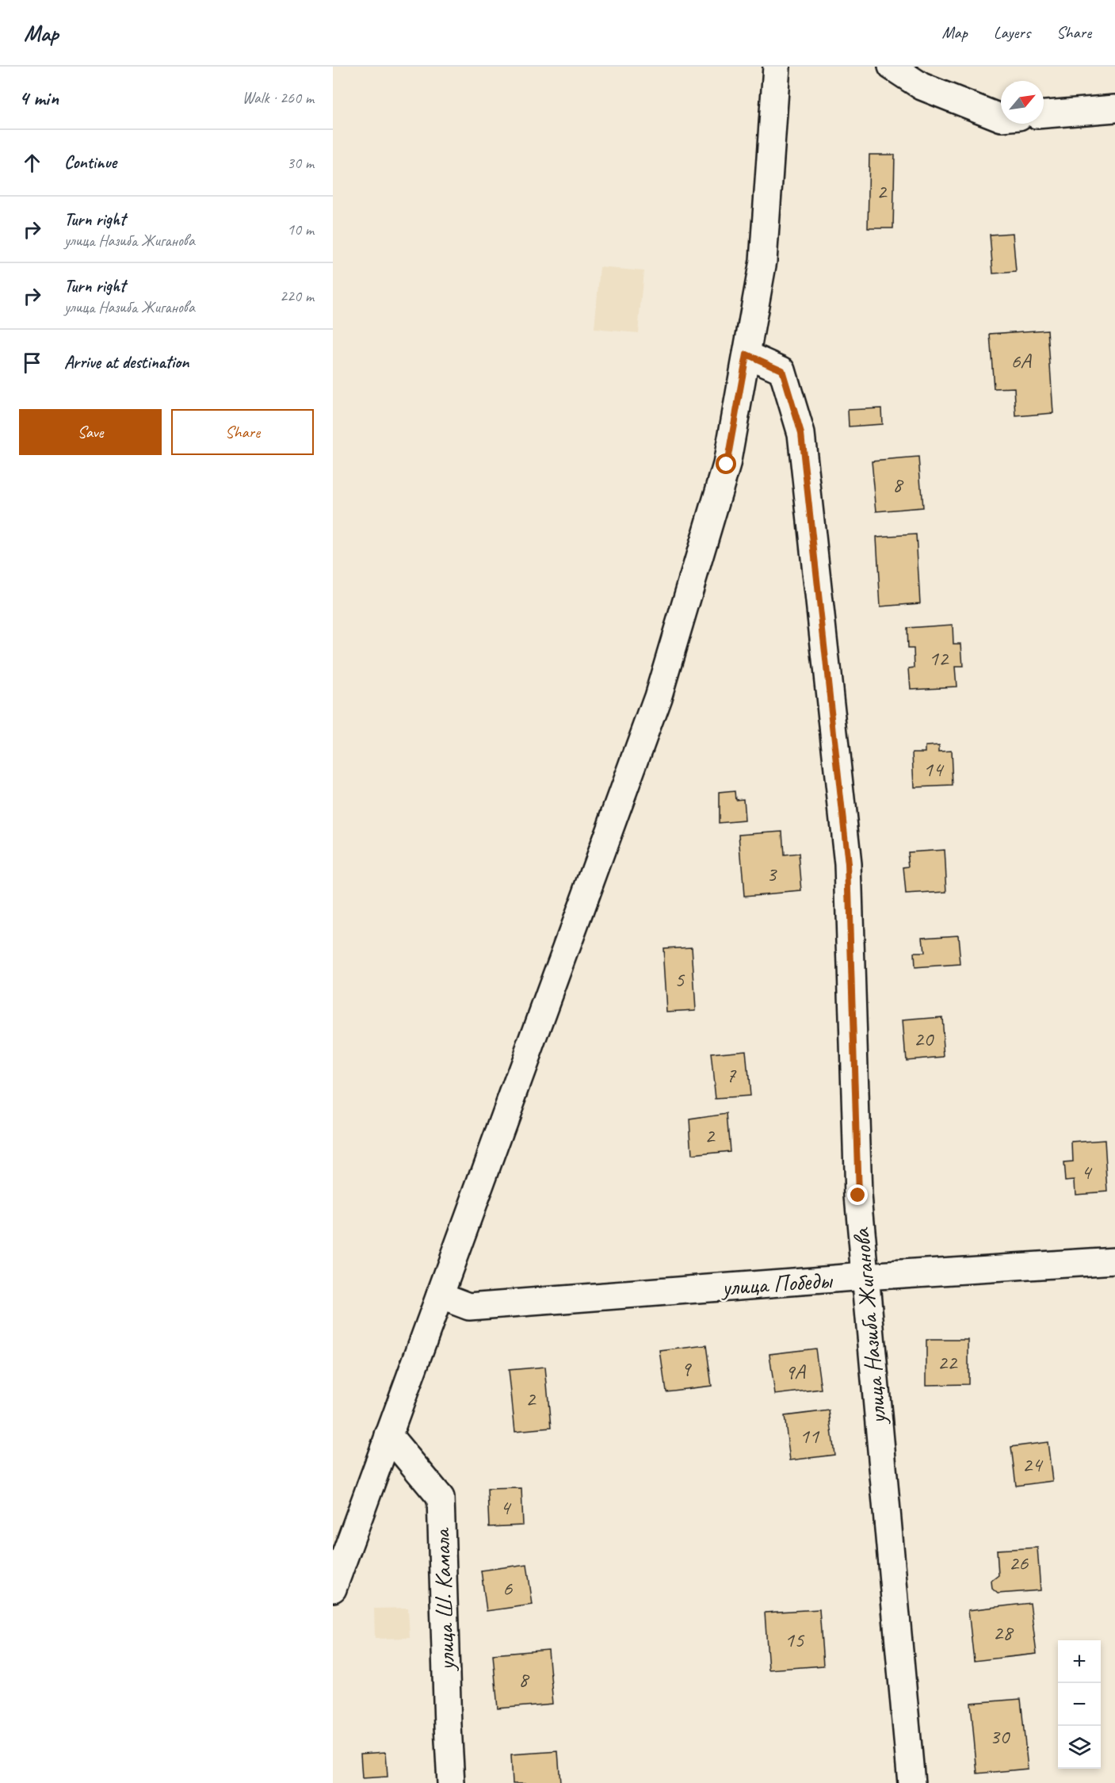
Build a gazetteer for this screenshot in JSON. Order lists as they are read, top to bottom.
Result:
{
  "streets": {
    "street": ["улица Победы", "улица Назиба Жиганова", "улица Ш. Камала"]
  },
  "crossings": [
    ["улица Победы", "улица Назиба Жиганова"]
  ],
  "house_numbers": [
    "2",
    "6А",
    "8",
    "12",
    "14",
    "3",
    "5",
    "20",
    "7",
    "2",
    "4",
    "22",
    "9",
    "9А",
    "2",
    "11",
    "24",
    "4",
    "26",
    "6",
    "28",
    "15",
    "8",
    "30"
  ],
  "north": "top right",
  "page": {
    "header": "Map",
    "nav": ["Map", "Layers", "Share"],
    "heading": ["4 min", "Walk · 260 m"],
    "list": [
      ["Continue", "30 m"],
      ["Turn right", "улица Назиба Жиганова", "10 m"],
      ["Turn right", "улица Назиба Жиганова", "220 m"],
      "Arrive at destination"
    ],
    "buttons": ["Save", "Share"],
    "map_buttons": ["+", "−"]
  }
}
